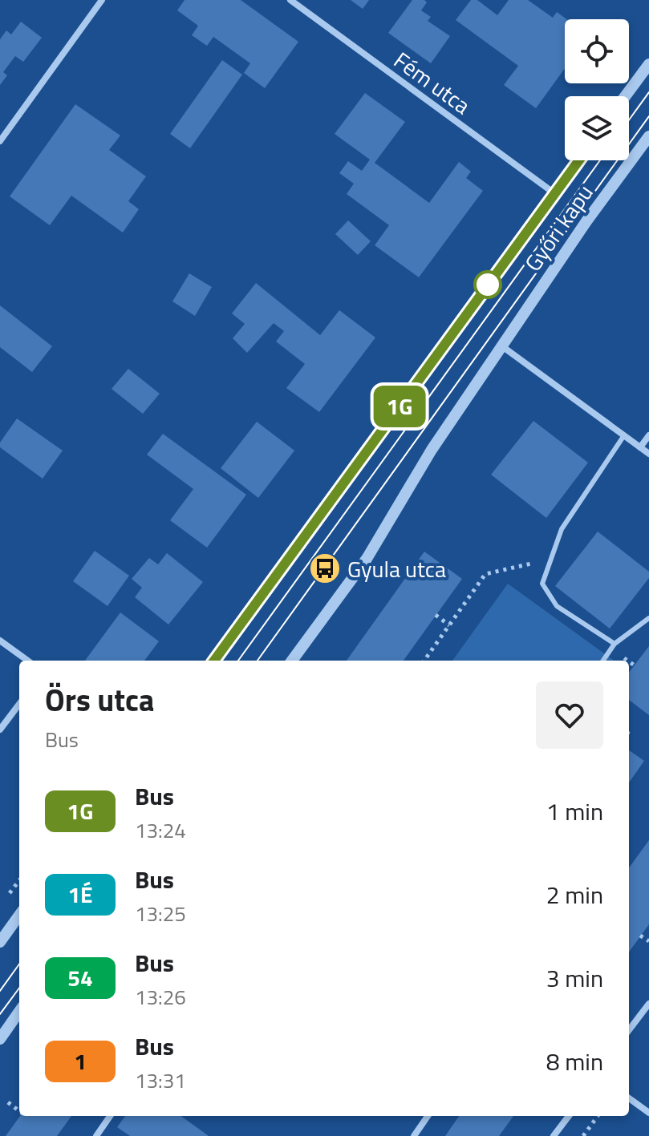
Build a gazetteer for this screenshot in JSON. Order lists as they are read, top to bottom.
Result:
{
  "streets": {
    "street": ["Fém utca", "Győri kapu"]
  },
  "crossings": [
    ["Fém utca", "Győri kapu"]
  ],
  "places": {
    "bus stop": ["Gyula utca"]
  },
  "lines": ["bus line 1G"],
  "page": {
    "on_map": "1G",
    "heading": ["Örs utca", "Bus"],
    "list": [
      {
        "mark": "1G",
        "name": "Bus",
        "note": "13:24",
        "value": "1 min"
      },
      {
        "mark": "1É",
        "name": "Bus",
        "note": "13:25",
        "value": "2 min"
      },
      {
        "mark": "54",
        "name": "Bus",
        "note": "13:26",
        "value": "3 min"
      },
      {
        "mark": "1",
        "name": "Bus",
        "note": "13:31",
        "value": "8 min"
      }
    ]
  }
}
